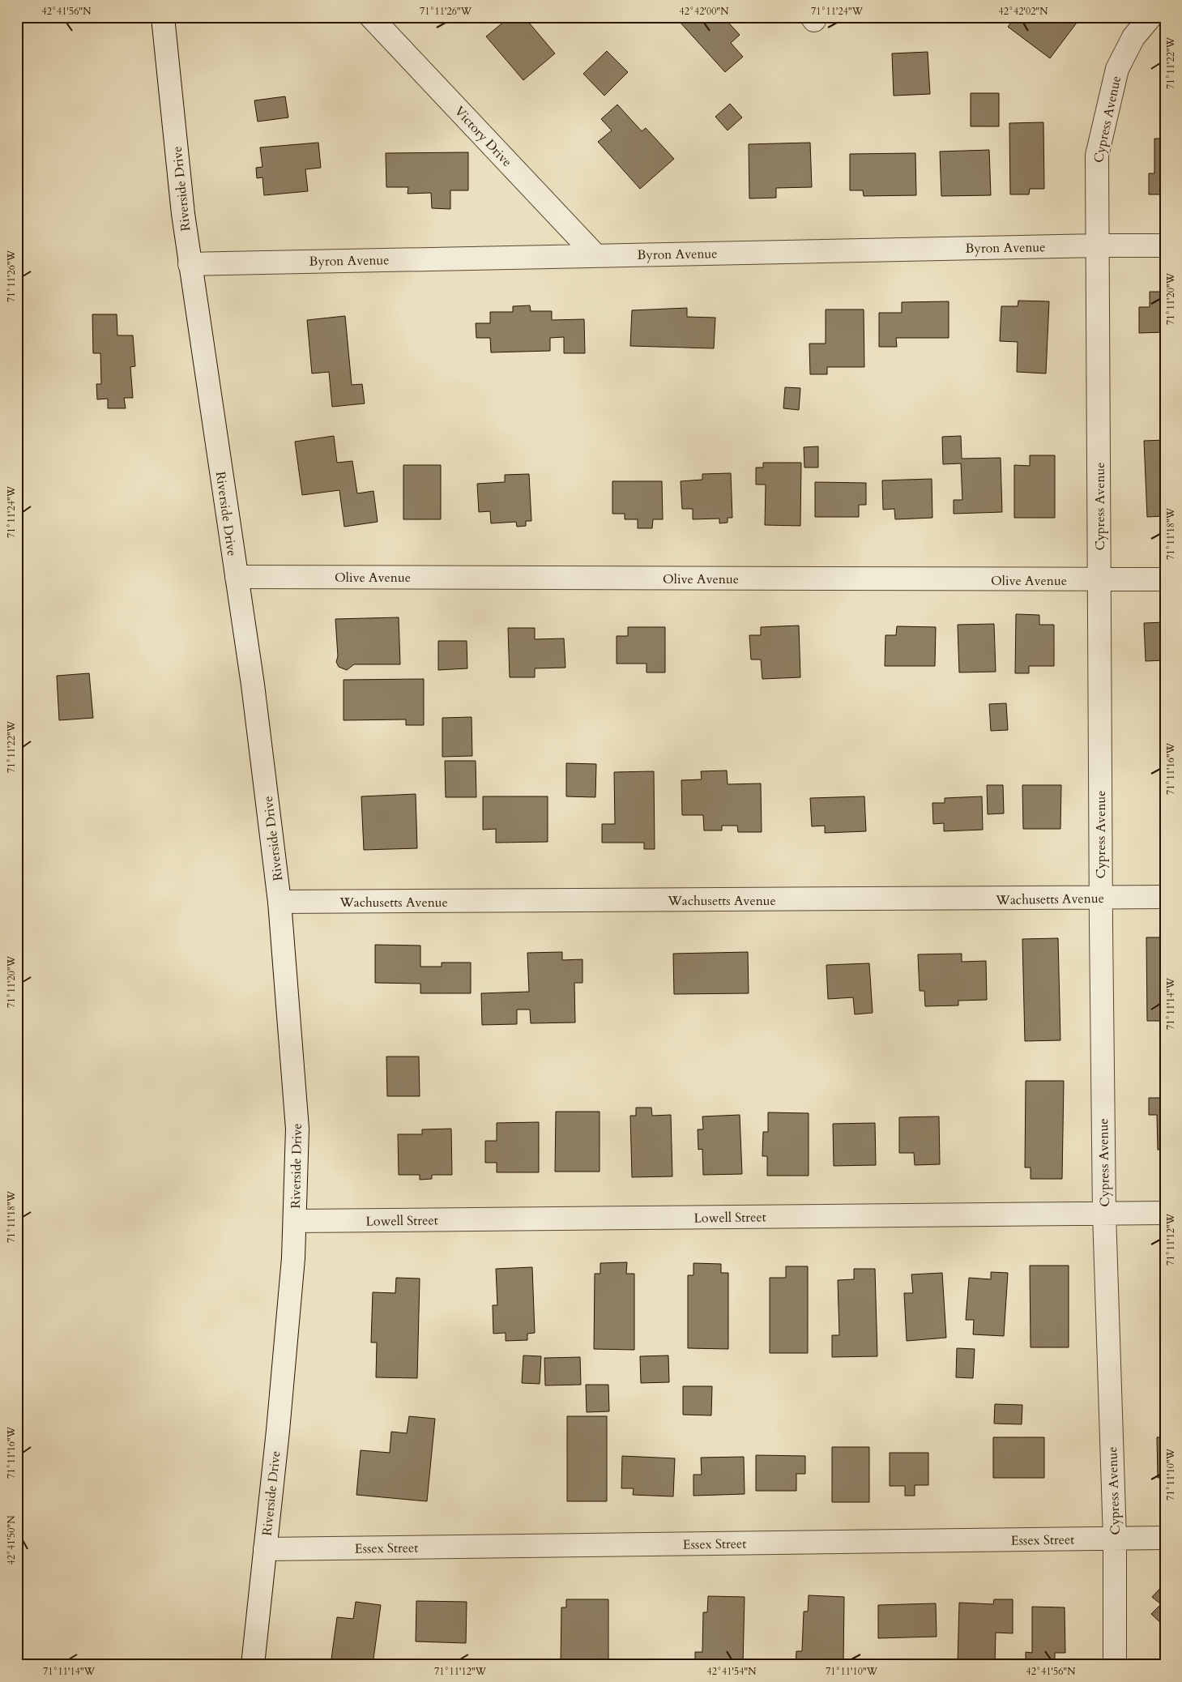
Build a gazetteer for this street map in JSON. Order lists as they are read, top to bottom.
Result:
{
  "streets": {
    "street": [
      "Cypress Avenue",
      "Victory Drive",
      "Riverside Drive",
      "Byron Avenue",
      "Olive Avenue",
      "Wachusetts Avenue",
      "Lowell Street",
      "Essex Street"
    ]
  },
  "crossings": [
    ["Cypress Avenue", "Byron Avenue"],
    ["Cypress Avenue", "Olive Avenue"],
    ["Cypress Avenue", "Wachusetts Avenue"],
    ["Cypress Avenue", "Lowell Street"],
    ["Cypress Avenue", "Essex Street"],
    ["Victory Drive", "Byron Avenue"],
    ["Riverside Drive", "Byron Avenue"],
    ["Riverside Drive", "Olive Avenue"],
    ["Riverside Drive", "Wachusetts Avenue"],
    ["Riverside Drive", "Lowell Street"],
    ["Riverside Drive", "Essex Street"]
  ],
  "coordinates": [
    "42°41'56\"N",
    "71°11'26\"W",
    "42°42'00\"N",
    "71°11'24\"W",
    "42°42'02\"N",
    "71°11'22\"W",
    "71°11'20\"W",
    "71°11'18\"W",
    "71°11'16\"W",
    "71°11'14\"W",
    "71°11'12\"W",
    "71°11'10\"W",
    "42°41'50\"N",
    "42°41'54\"N"
  ]
}
